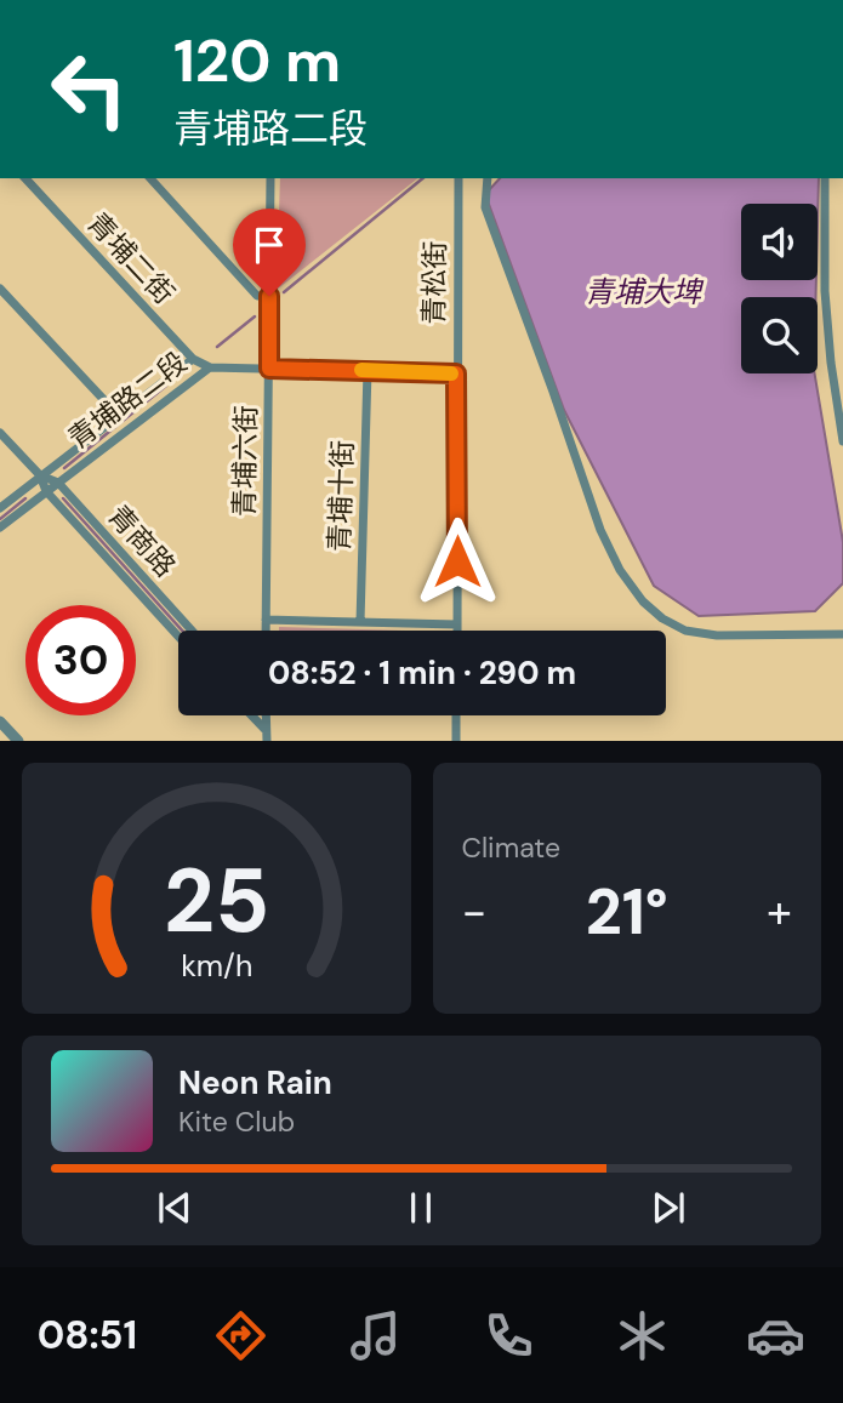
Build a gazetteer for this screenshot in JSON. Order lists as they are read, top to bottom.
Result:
{
  "streets": {
    "street": [
      "青埔二街",
      "青松街",
      "青埔路二段",
      "青埔六街",
      "青埔十街",
      "青商路"
    ]
  },
  "crossings": [
    ["青埔二街", "青埔路二段"],
    ["青松街", "青埔路二段"],
    ["青埔路二段", "青埔六街"],
    ["青埔路二段", "青埔十街"],
    ["青埔路二段", "青商路"]
  ],
  "water": ["青埔大埤"],
  "page": {
    "turn": ["120 m", "青埔路二段"],
    "limit": "30",
    "trip": "08:52 · 1 min · 290 m",
    "tile": "Climate",
    "heat": ["−", "21°", "+"],
    "song": ["Neon Rain", "Kite Club"],
    "tabs": "08:51",
    "gauge": ["25", "km/h"]
  }
}
